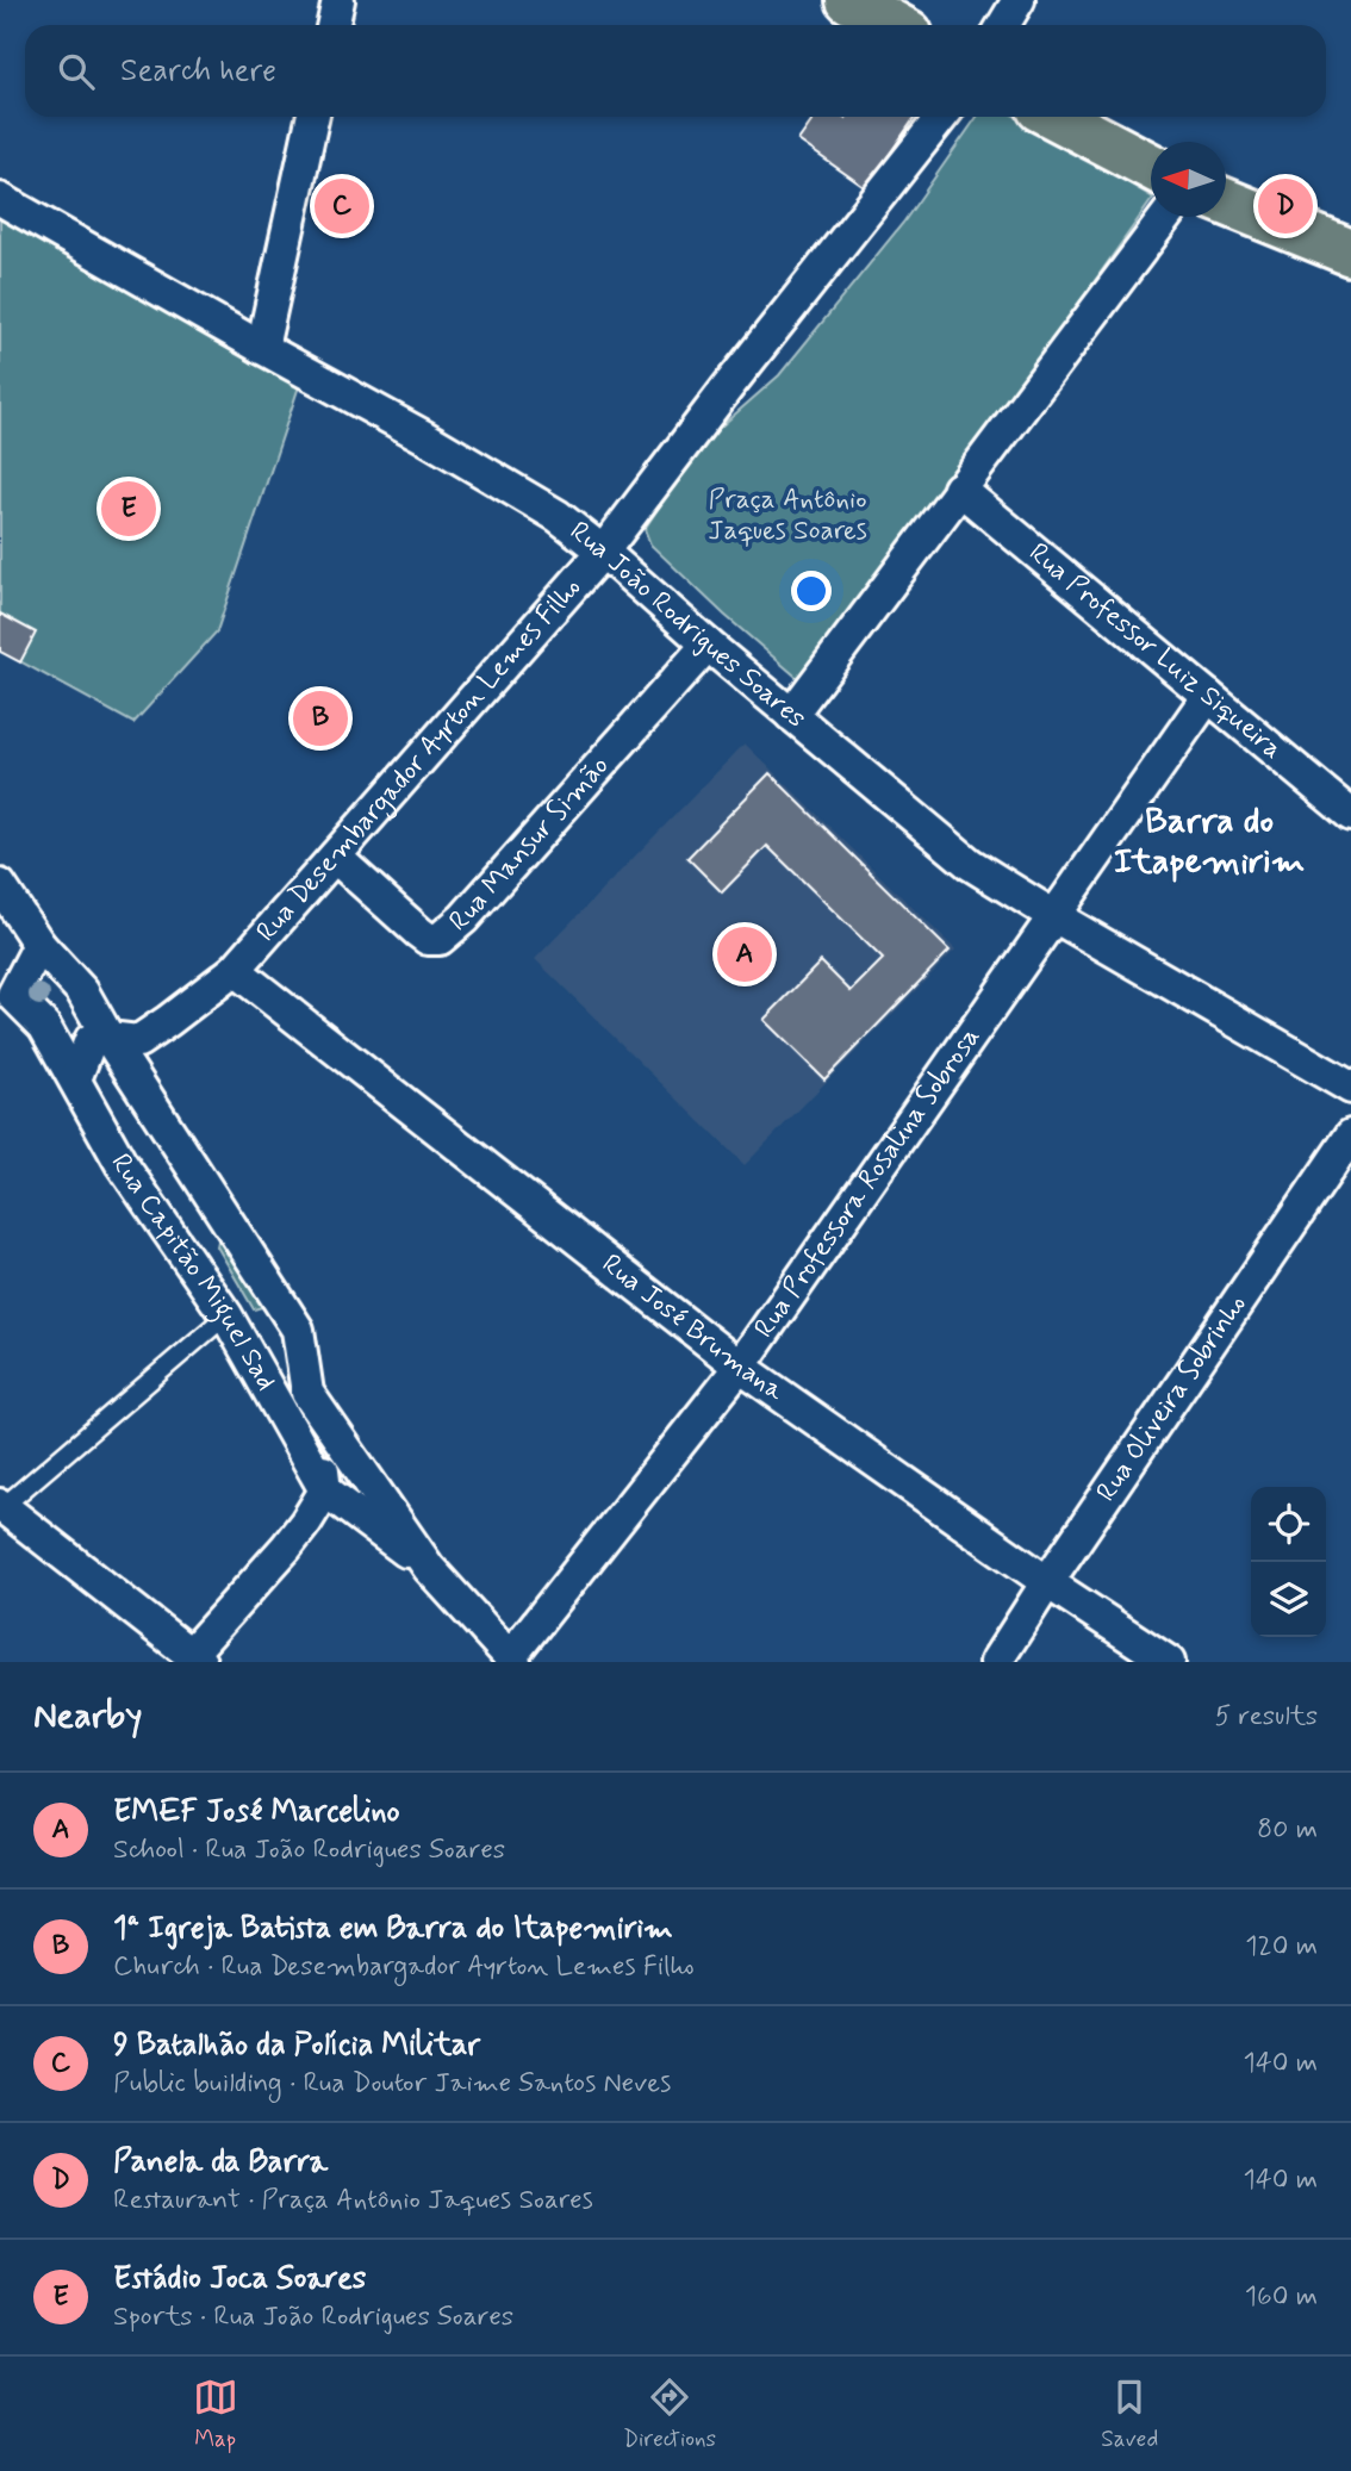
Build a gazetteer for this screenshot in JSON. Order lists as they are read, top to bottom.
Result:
{
  "streets": {
    "street": [
      "Rua João Rodrigues Soares",
      "Rua Professor Luiz Siqueira",
      "Rua Desembargador Ayrton Lemes Filho",
      "Rua Mansur Simão",
      "Rua Professora Rosalina Sobrosa",
      "Rua Capitão Miguel Sad",
      "Rua José Brumana",
      "Rua Oliveira Sobrinho"
    ]
  },
  "crossings": [
    ["Rua João Rodrigues Soares", "Rua Desembargador Ayrton Lemes Filho"],
    ["Rua João Rodrigues Soares", "Rua Mansur Simão"],
    ["Rua João Rodrigues Soares", "Rua Professora Rosalina Sobrosa"],
    ["Rua Professor Luiz Siqueira", "Rua Professora Rosalina Sobrosa"],
    ["Rua Desembargador Ayrton Lemes Filho", "Rua Mansur Simão"],
    ["Rua Desembargador Ayrton Lemes Filho", "Rua Capitão Miguel Sad"],
    ["Rua Desembargador Ayrton Lemes Filho", "Rua José Brumana"],
    ["Rua Professora Rosalina Sobrosa", "Rua Capitão Miguel Sad"],
    ["Rua Professora Rosalina Sobrosa", "Rua José Brumana"],
    ["Rua José Brumana", "Rua Oliveira Sobrinho"]
  ],
  "districts": ["Barra do Itapemirim"],
  "parks": ["Praça Antônio Jaques Soares"],
  "north": "left",
  "page": {
    "search": "Search here",
    "pins": [
      "C",
      "D",
      "E",
      "B",
      "A"
    ],
    "heading": ["Nearby", "5 results"],
    "list": [
      {
        "mark": "A",
        "name": "EMEF José Marcelino",
        "note": "School · Rua João Rodrigues Soares",
        "value": "80 m"
      },
      {
        "mark": "B",
        "name": "1ª Igreja Batista em Barra do Itapemirim",
        "note": "Church · Rua Desembargador Ayrton Lemes Filho",
        "value": "120 m"
      },
      {
        "mark": "C",
        "name": "9 Batalhão da Polícia Militar",
        "note": "Public building · Rua Doutor Jaime Santos Neves",
        "value": "140 m"
      },
      {
        "mark": "D",
        "name": "Panela da Barra",
        "note": "Restaurant · Praça Antônio Jaques Soares",
        "value": "140 m"
      },
      {
        "mark": "E",
        "name": "Estádio Joca Soares",
        "note": "Sports · Rua João Rodrigues Soares",
        "value": "160 m"
      }
    ],
    "nav": ["Map", "Directions", "Saved"]
  }
}
